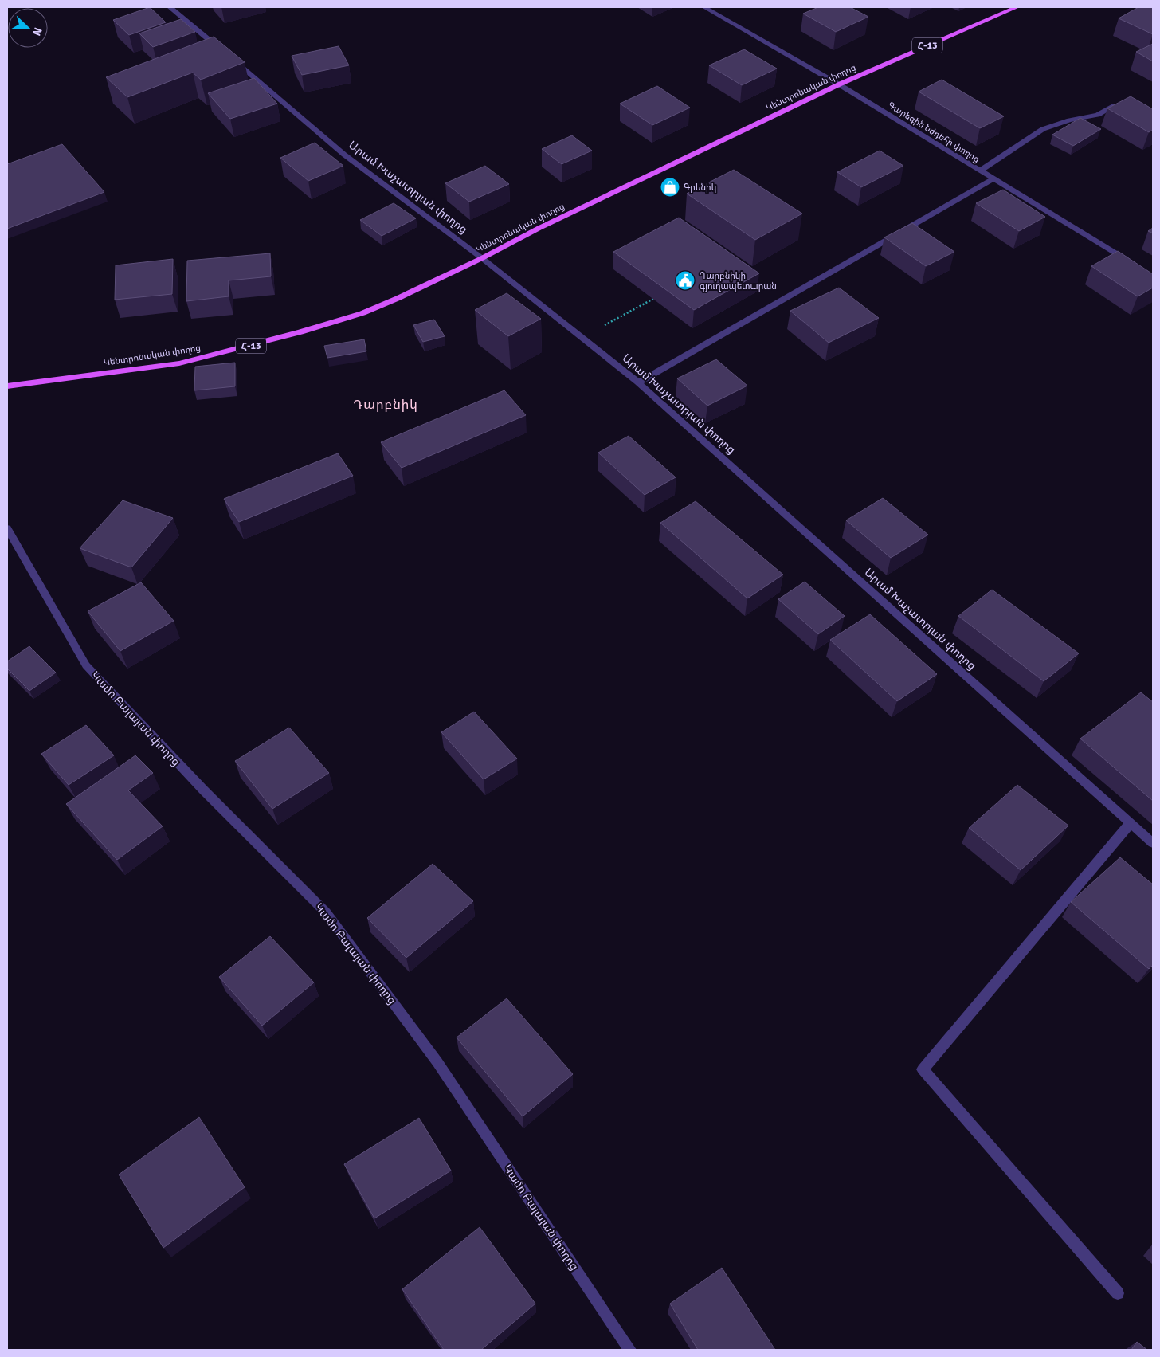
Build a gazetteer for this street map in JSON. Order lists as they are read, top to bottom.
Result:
{
  "streets": {
    "main road": ["Հ-13", "Կենտրոնական փողոց"],
    "street": ["Գարեգին Նժդեհի փողոց", "Արամ Խաչատրյան փողոց", "Կամո Բալայան փողոց"]
  },
  "crossings": [
    ["Կենտրոնական փողոց", "Գարեգին Նժդեհի փողոց"],
    ["Կենտրոնական փողոց", "Արամ Խաչատրյան փողոց"]
  ],
  "districts": ["Դարբնիկ"],
  "places": {
    "shop": ["Գրենիկ"],
    "public building": ["Դարբնիկի գյուղապետարան"]
  },
  "north": "right"
}
